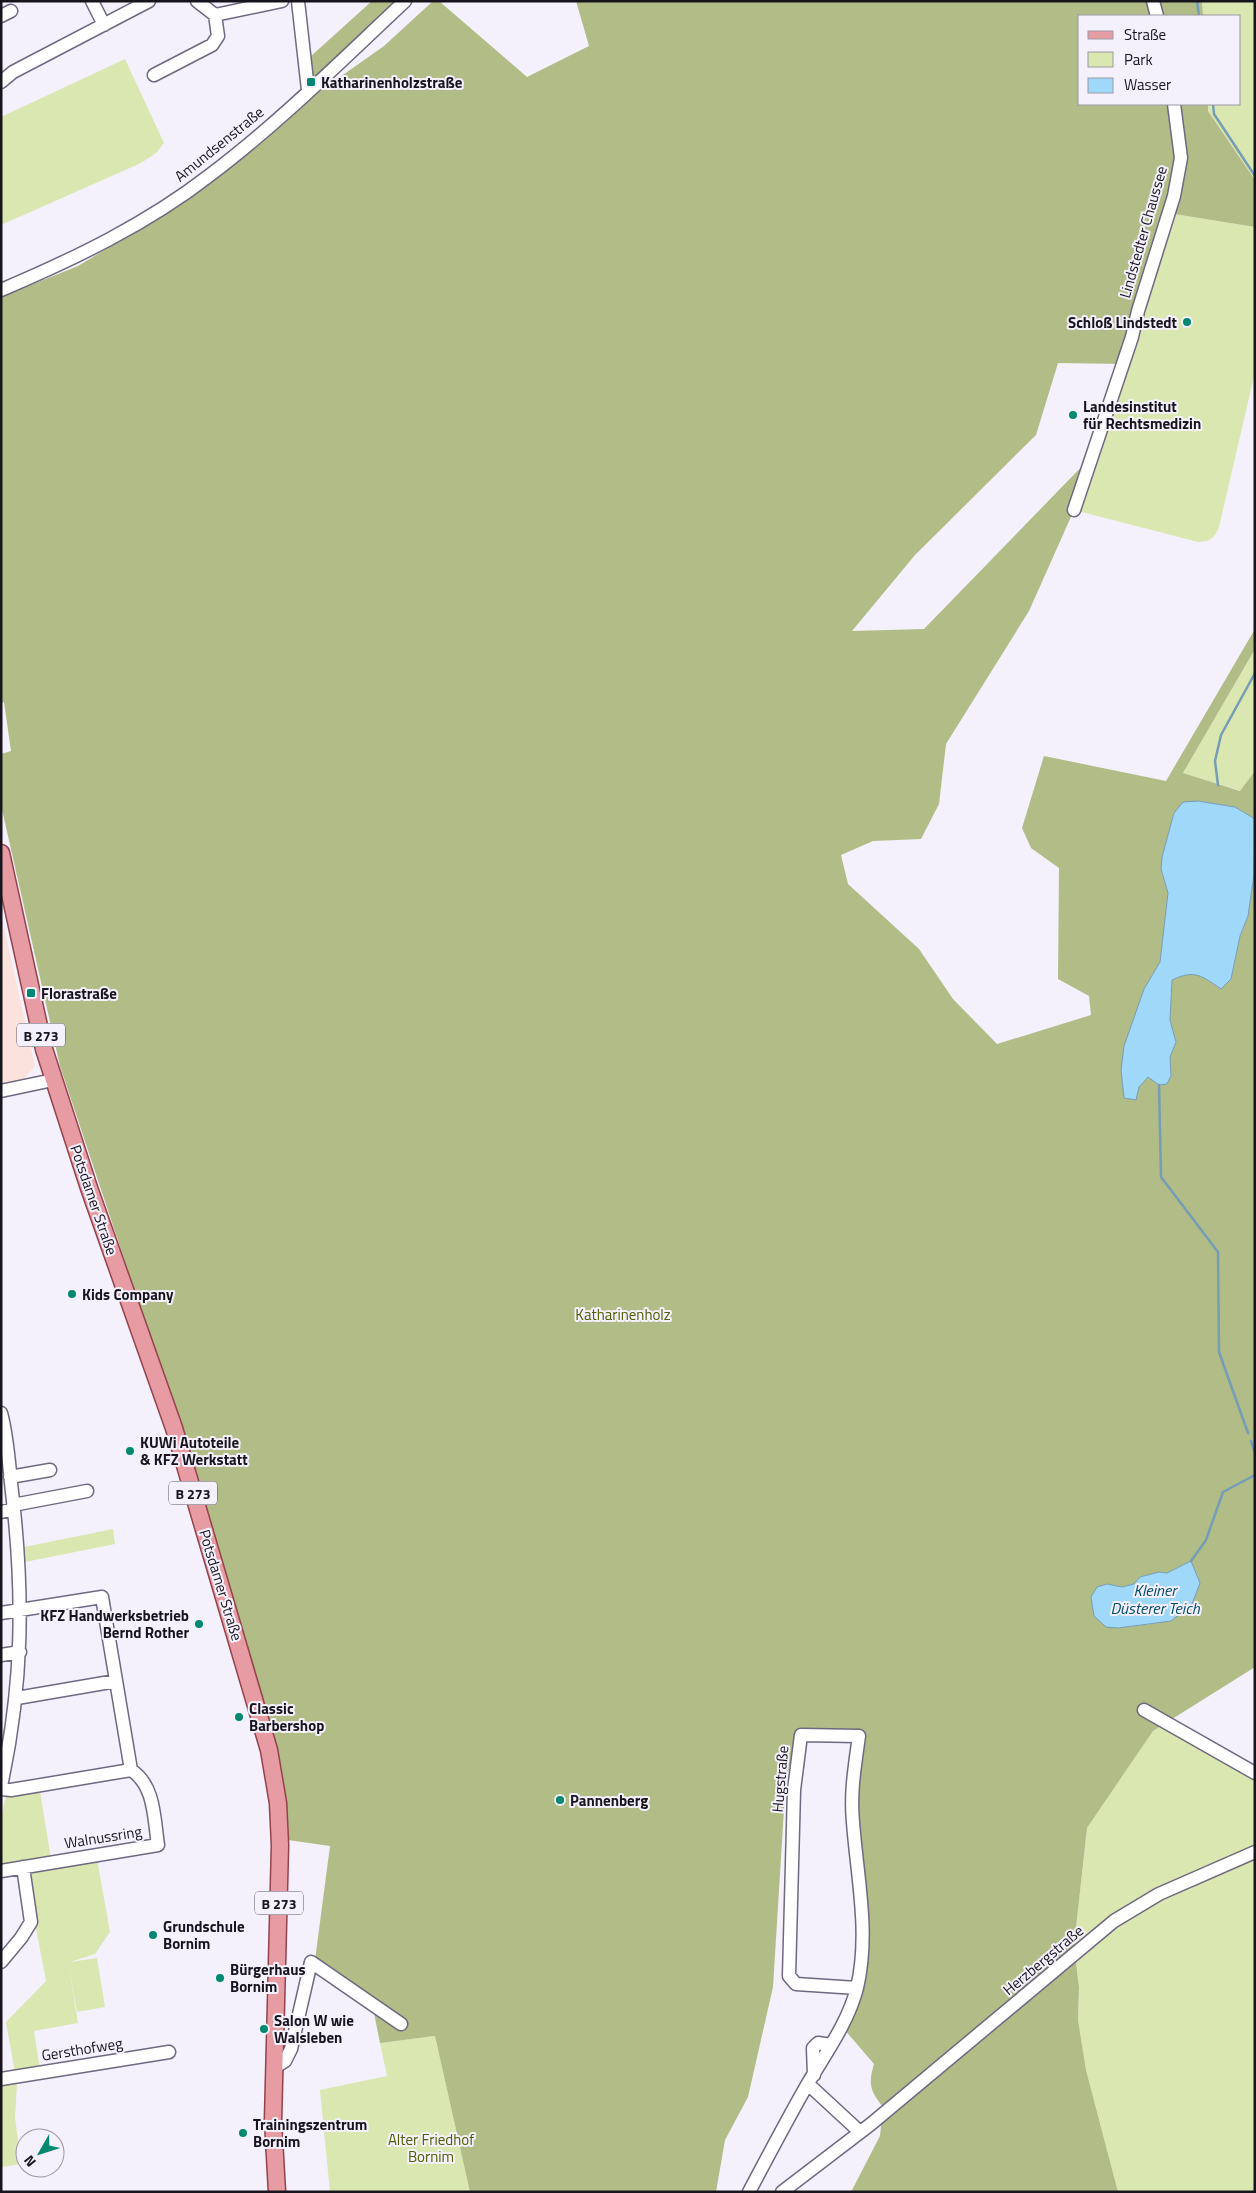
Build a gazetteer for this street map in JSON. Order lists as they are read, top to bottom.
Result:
{
  "streets": {
    "main road": ["B 273", "Potsdamer Straße"],
    "street": [
      "Amundsenstraße",
      "Lindstedter Chaussee",
      "Hugstraße",
      "Walnussring",
      "Herzbergstraße",
      "Gersthofweg"
    ]
  },
  "water": ["Kleiner Düsterer Teich"],
  "parks": ["Katharinenholz", "Alter Friedhof Bornim"],
  "places": {
    "transit": ["Katharinenholzstraße", "Florastraße"],
    "other": [
      "Schloß Lindstedt",
      "Landesinstitut für Rechtsmedizin",
      "Kids Company",
      "KUWi Autoteile & KFZ Werkstatt",
      "KFZ Handwerksbetrieb Bernd Rother",
      "Classic Barbershop",
      "Pannenberg",
      "Grundschule Bornim",
      "Bürgerhaus Bornim",
      "Salon W wie Walsleben",
      "Trainingszentrum Bornim"
    ]
  },
  "legend": ["Straße", "Park", "Wasser"],
  "north": "bottom left"
}
